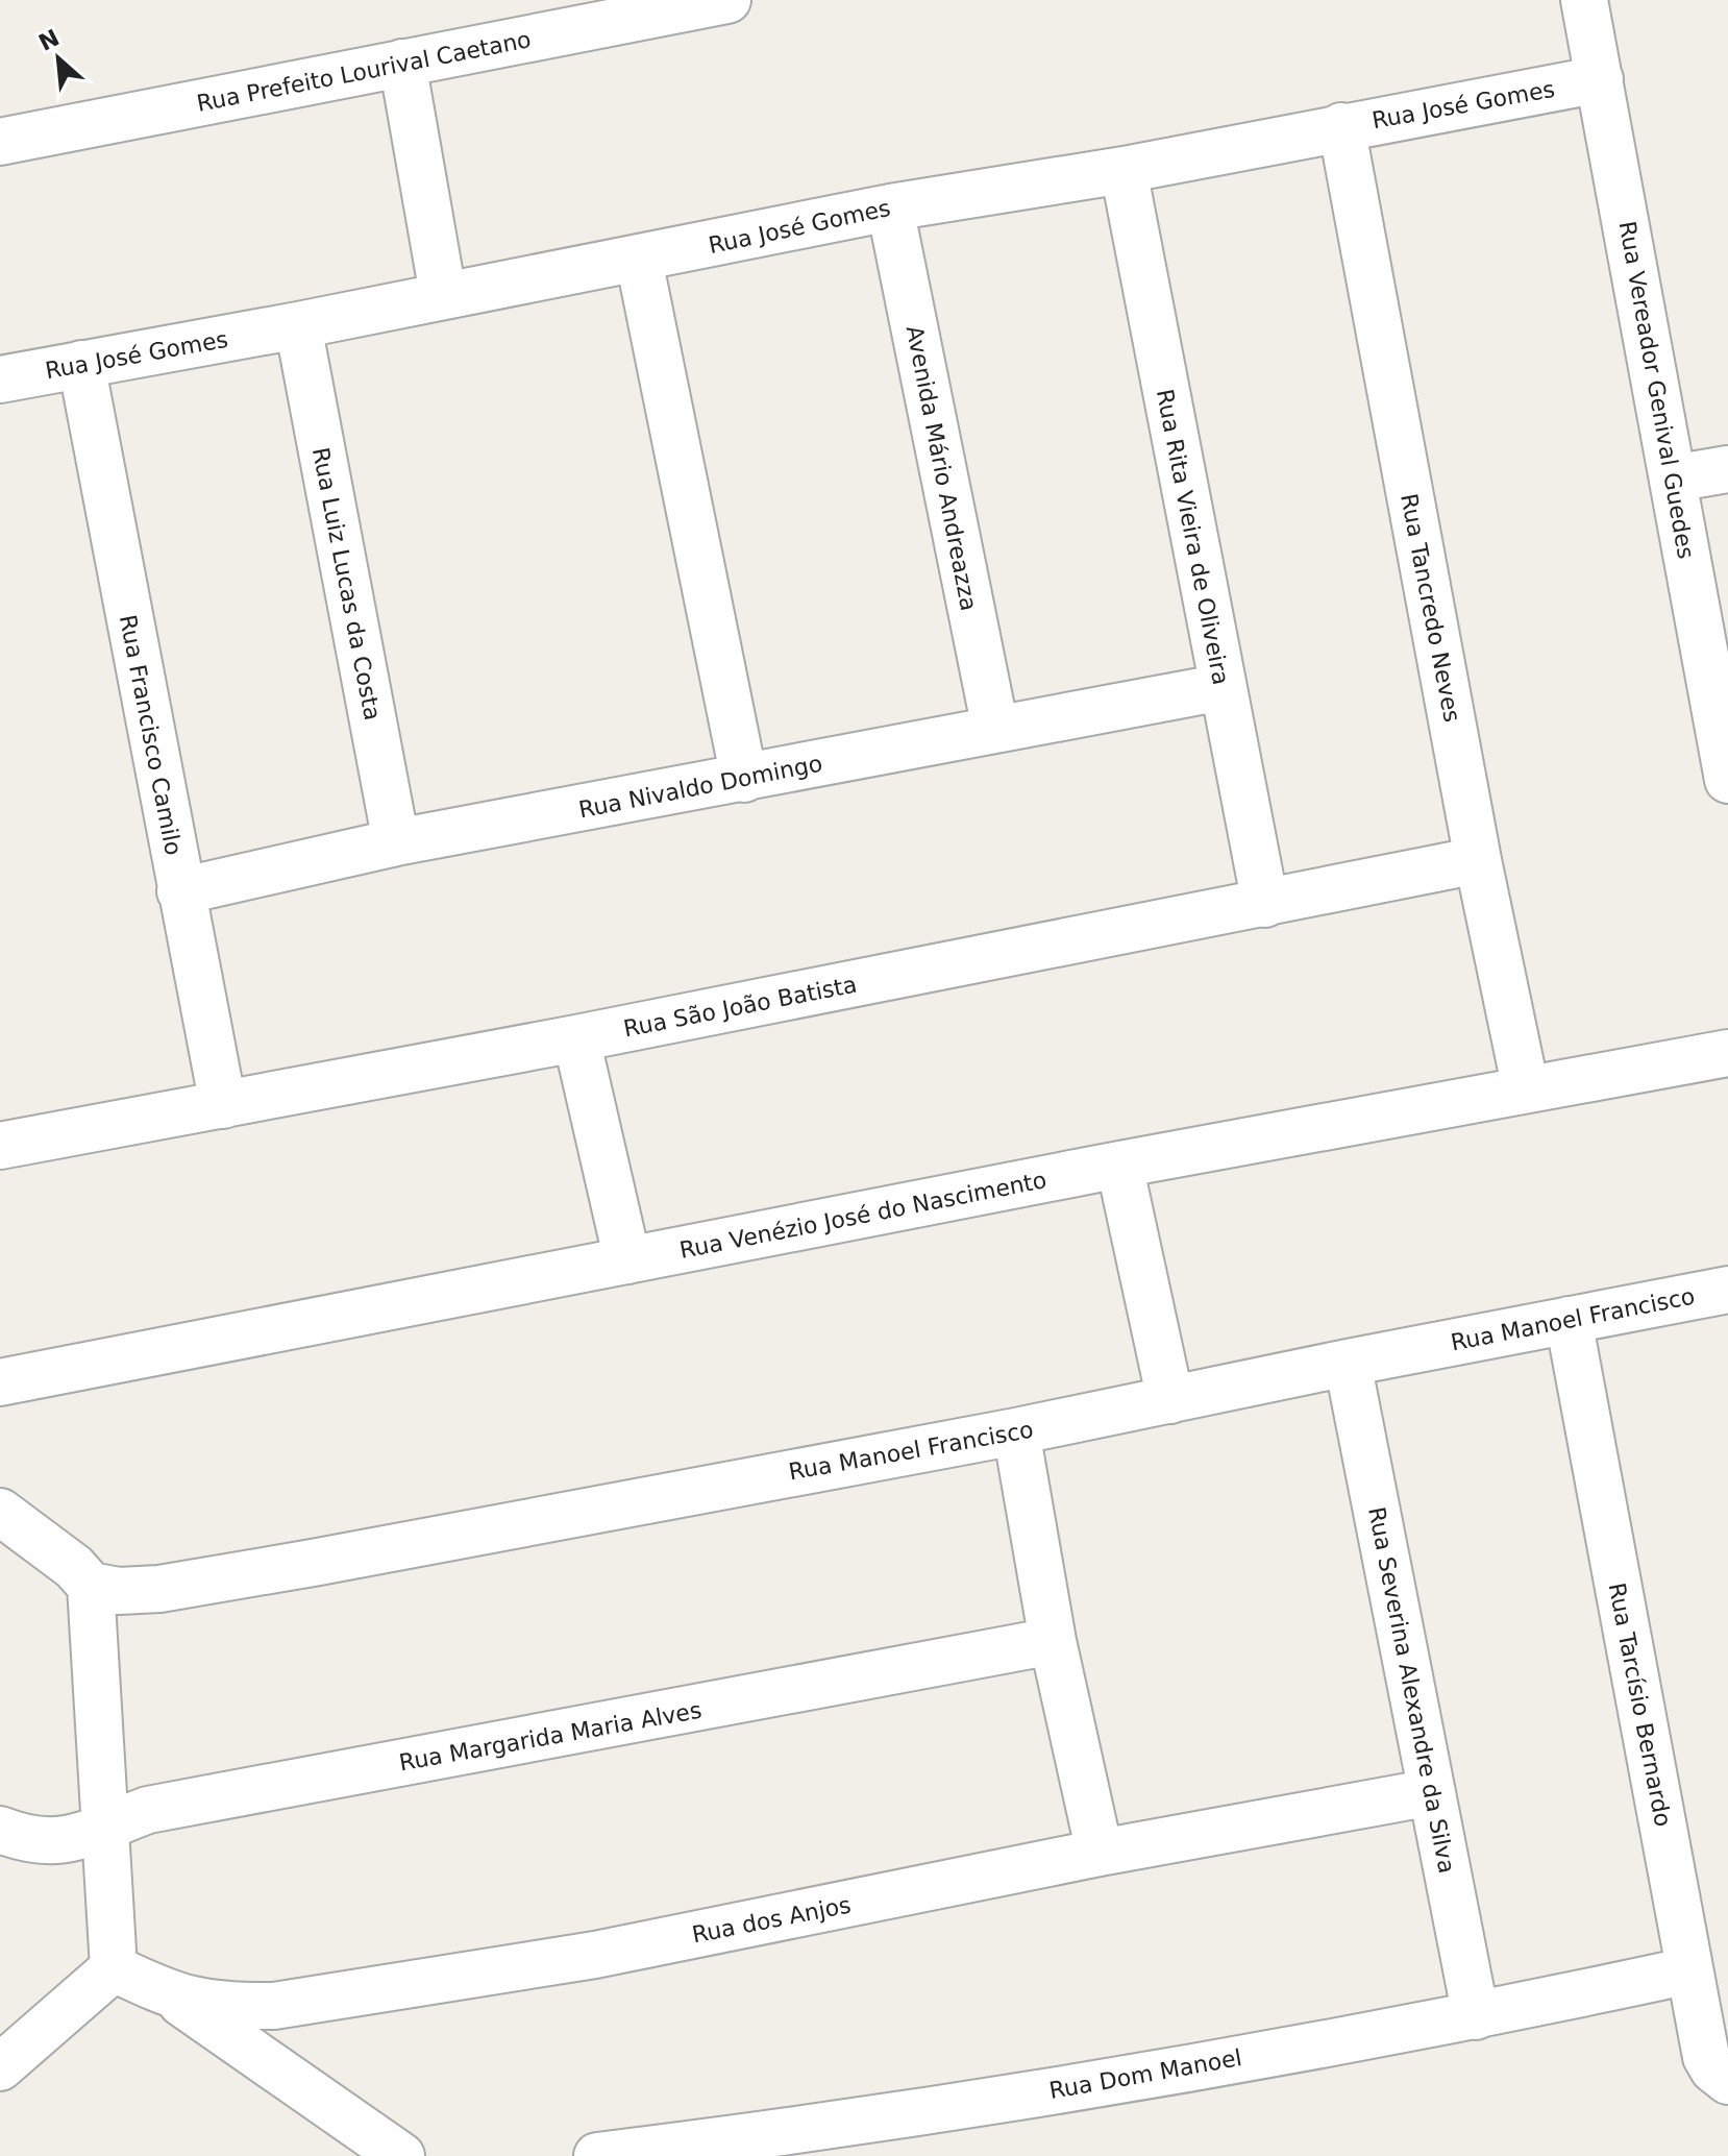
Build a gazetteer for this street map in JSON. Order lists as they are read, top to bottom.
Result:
{
  "streets": {
    "street": [
      "Rua Prefeito Lourival Caetano",
      "Rua José Gomes",
      "Rua Vereador Genival Guedes",
      "Avenida Mário Andreazza",
      "Rua Rita Vieira de Oliveira",
      "Rua Luiz Lucas da Costa",
      "Rua Tancredo Neves",
      "Rua Francisco Camilo",
      "Rua Nivaldo Domingo",
      "Rua São João Batista",
      "Rua Venézio José do Nascimento",
      "Rua Manoel Francisco",
      "Rua Severina Alexandre da Silva",
      "Rua Tarcísio Bernardo",
      "Rua Margarida Maria Alves",
      "Rua dos Anjos",
      "Rua Dom Manoel"
    ]
  },
  "crossings": [
    ["Rua José Gomes", "Rua Vereador Genival Guedes"],
    ["Rua José Gomes", "Avenida Mário Andreazza"],
    ["Rua José Gomes", "Rua Rita Vieira de Oliveira"],
    ["Rua José Gomes", "Rua Luiz Lucas da Costa"],
    ["Rua José Gomes", "Rua Tancredo Neves"],
    ["Rua José Gomes", "Rua Francisco Camilo"],
    ["Avenida Mário Andreazza", "Rua Nivaldo Domingo"],
    ["Rua Rita Vieira de Oliveira", "Rua Nivaldo Domingo"],
    ["Rua Rita Vieira de Oliveira", "Rua São João Batista"],
    ["Rua Luiz Lucas da Costa", "Rua Nivaldo Domingo"],
    ["Rua Tancredo Neves", "Rua São João Batista"],
    ["Rua Tancredo Neves", "Rua Venézio José do Nascimento"],
    ["Rua Francisco Camilo", "Rua Nivaldo Domingo"],
    ["Rua Francisco Camilo", "Rua São João Batista"],
    ["Rua Manoel Francisco", "Rua Severina Alexandre da Silva"],
    ["Rua Manoel Francisco", "Rua Tarcísio Bernardo"],
    ["Rua Severina Alexandre da Silva", "Rua dos Anjos"],
    ["Rua Severina Alexandre da Silva", "Rua Dom Manoel"],
    ["Rua Tarcísio Bernardo", "Rua Dom Manoel"]
  ],
  "north": "top left"
}
